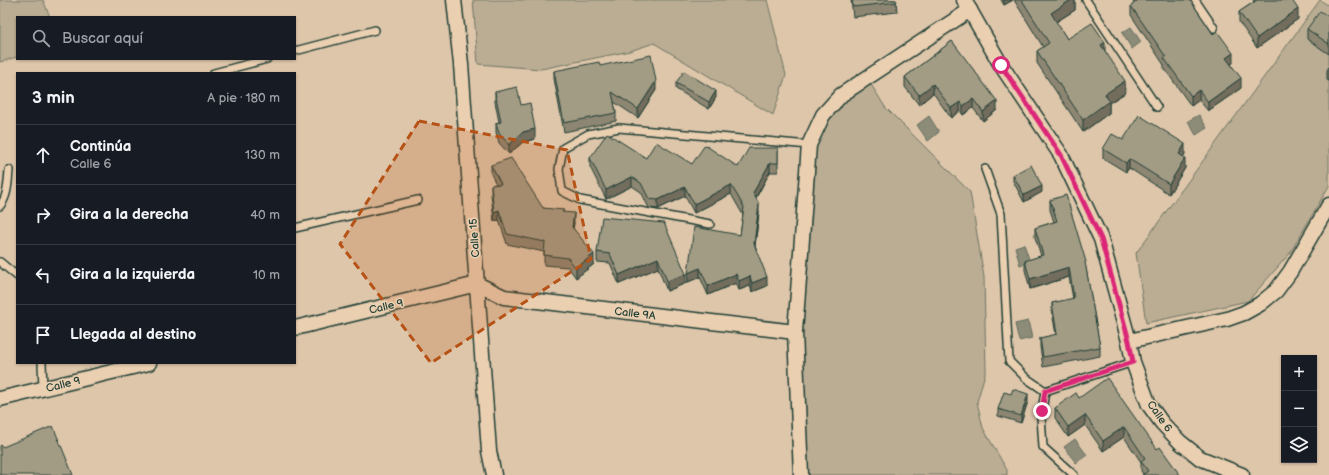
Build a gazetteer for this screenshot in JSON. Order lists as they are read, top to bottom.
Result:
{
  "streets": {
    "street": [
      "Calle 15",
      "Calle 9",
      "Calle 9A",
      "Calle 6"
    ]
  },
  "crossings": [
    ["Calle 15", "Calle 9"],
    ["Calle 15", "Calle 9A"],
    ["Calle 9", "Calle 9A"]
  ],
  "page": {
    "search": "Buscar aquí",
    "heading": ["3 min", "A pie · 180 m"],
    "list": [
      ["Continúa", "Calle 6", "130 m"],
      ["Gira a la derecha", "40 m"],
      ["Gira a la izquierda", "10 m"],
      "Llegada al destino"
    ],
    "map_buttons": ["+", "−"]
  }
}
